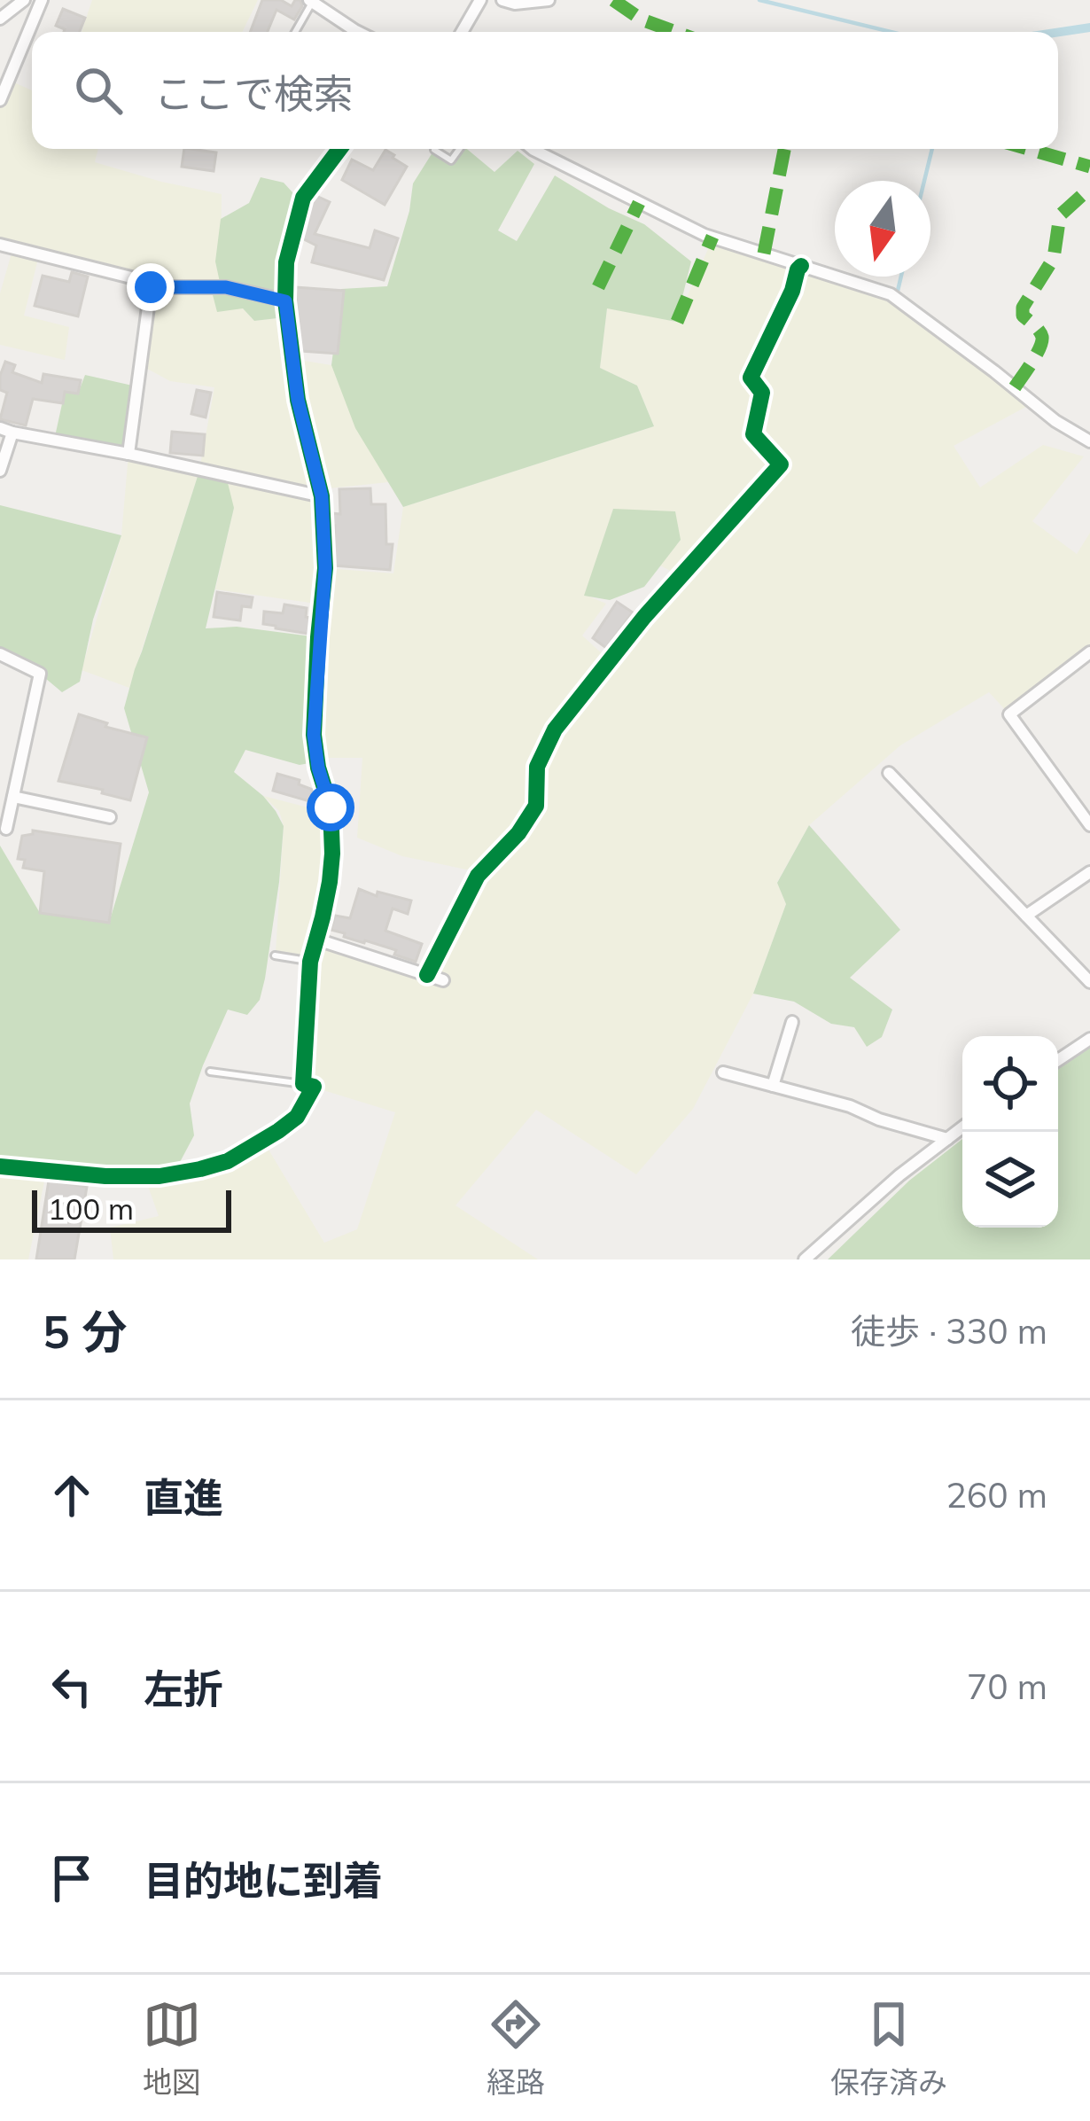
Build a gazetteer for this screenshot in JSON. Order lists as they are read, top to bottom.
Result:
{
  "scale_bar": "100 m",
  "north": "bottom",
  "page": {
    "search": "ここで検索",
    "scale": "100 m",
    "heading": ["5 分", "徒歩 · 330 m"],
    "list": [
      ["直進", "260 m"],
      ["左折", "70 m"],
      "目的地に到着"
    ],
    "nav": ["地図", "経路", "保存済み"]
  }
}
